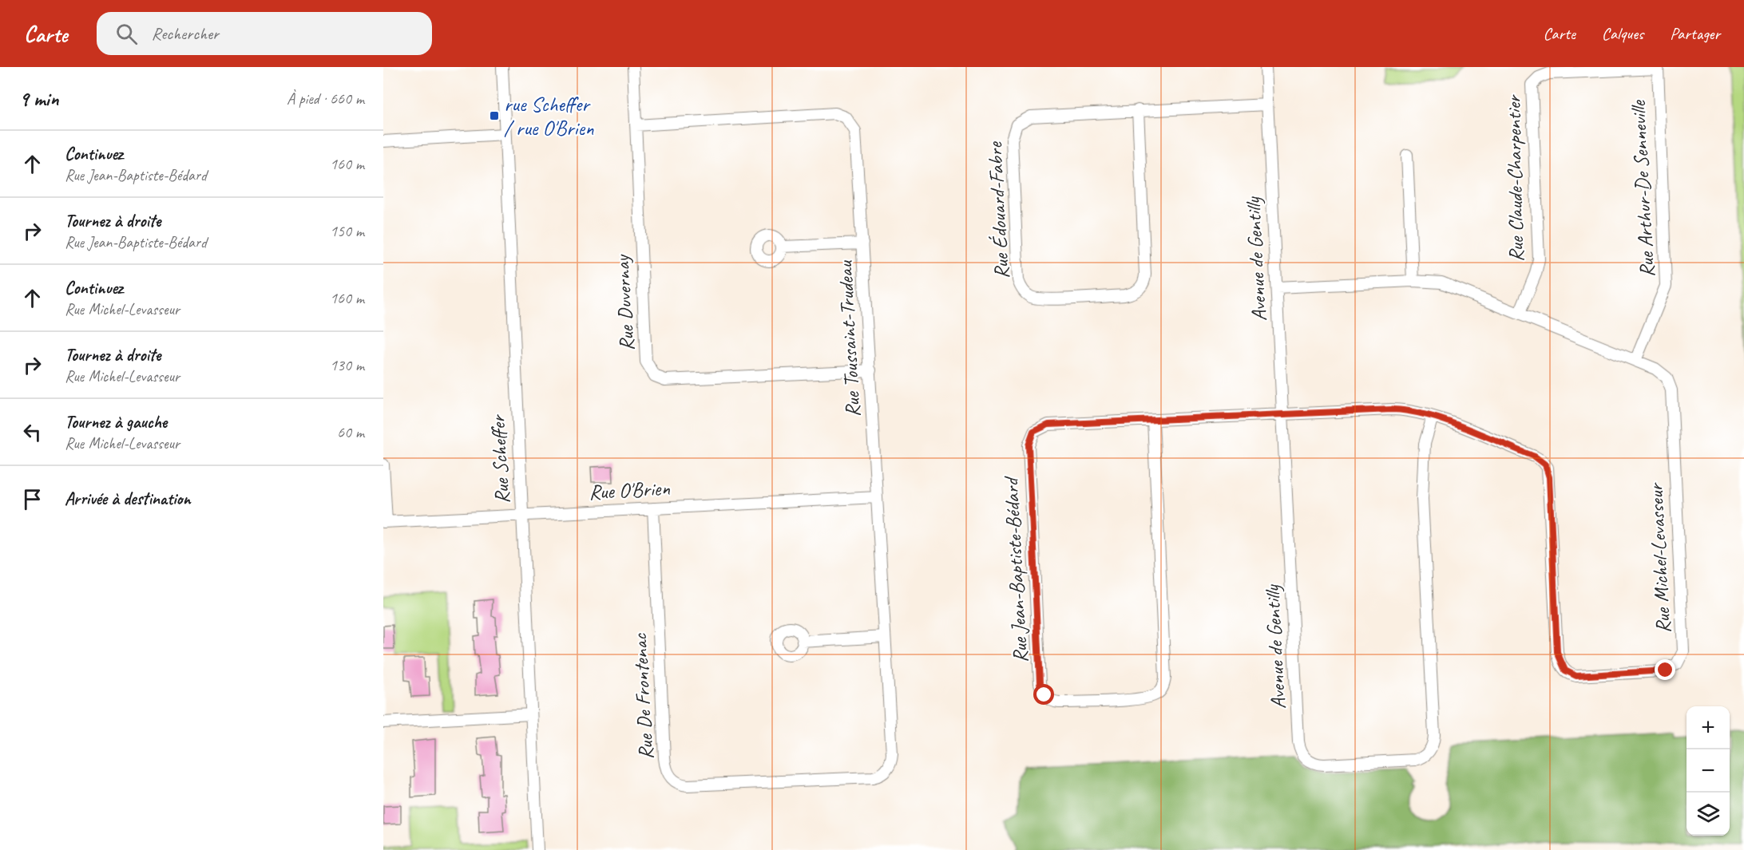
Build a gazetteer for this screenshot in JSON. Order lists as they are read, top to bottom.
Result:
{
  "streets": {
    "street": [
      "Rue Claude-Charpentier",
      "Rue Arthur-De Senneville",
      "Rue Édouard-Fabre",
      "Avenue de Gentilly",
      "Rue Duvernay",
      "Rue Toussaint-Trudeau",
      "Rue Scheffer",
      "Rue O'Brien",
      "Rue Michel-Levasseur",
      "Rue Jean-Baptiste-Bédard",
      "Rue De Frontenac"
    ]
  },
  "crossings": [
    ["Rue Claude-Charpentier", "Rue Arthur-De Senneville"],
    ["Rue Claude-Charpentier", "Rue Michel-Levasseur"],
    ["Rue Arthur-De Senneville", "Rue Michel-Levasseur"],
    ["Rue Édouard-Fabre", "Avenue de Gentilly"],
    ["Avenue de Gentilly", "Rue Michel-Levasseur"],
    ["Avenue de Gentilly", "Rue Jean-Baptiste-Bédard"],
    ["Rue Duvernay", "Rue Toussaint-Trudeau"],
    ["Rue Toussaint-Trudeau", "Rue O'Brien"],
    ["Rue Toussaint-Trudeau", "Rue De Frontenac"],
    ["Rue Scheffer", "Rue O'Brien"],
    ["Rue O'Brien", "Rue De Frontenac"],
    ["Rue Michel-Levasseur", "Rue Jean-Baptiste-Bédard"]
  ],
  "places": {
    "transit": ["rue Scheffer / rue O'Brien"]
  },
  "page": {
    "header": "Carte",
    "search": "Rechercher",
    "nav": ["Carte", "Calques", "Partager"],
    "heading": ["9 min", "À pied · 660 m"],
    "list": [
      ["Continuez", "Rue Jean-Baptiste-Bédard", "160 m"],
      ["Tournez à droite", "Rue Jean-Baptiste-Bédard", "150 m"],
      ["Continuez", "Rue Michel-Levasseur", "160 m"],
      ["Tournez à droite", "Rue Michel-Levasseur", "130 m"],
      ["Tournez à gauche", "Rue Michel-Levasseur", "60 m"],
      "Arrivée à destination"
    ],
    "map_buttons": ["+", "−"]
  }
}
